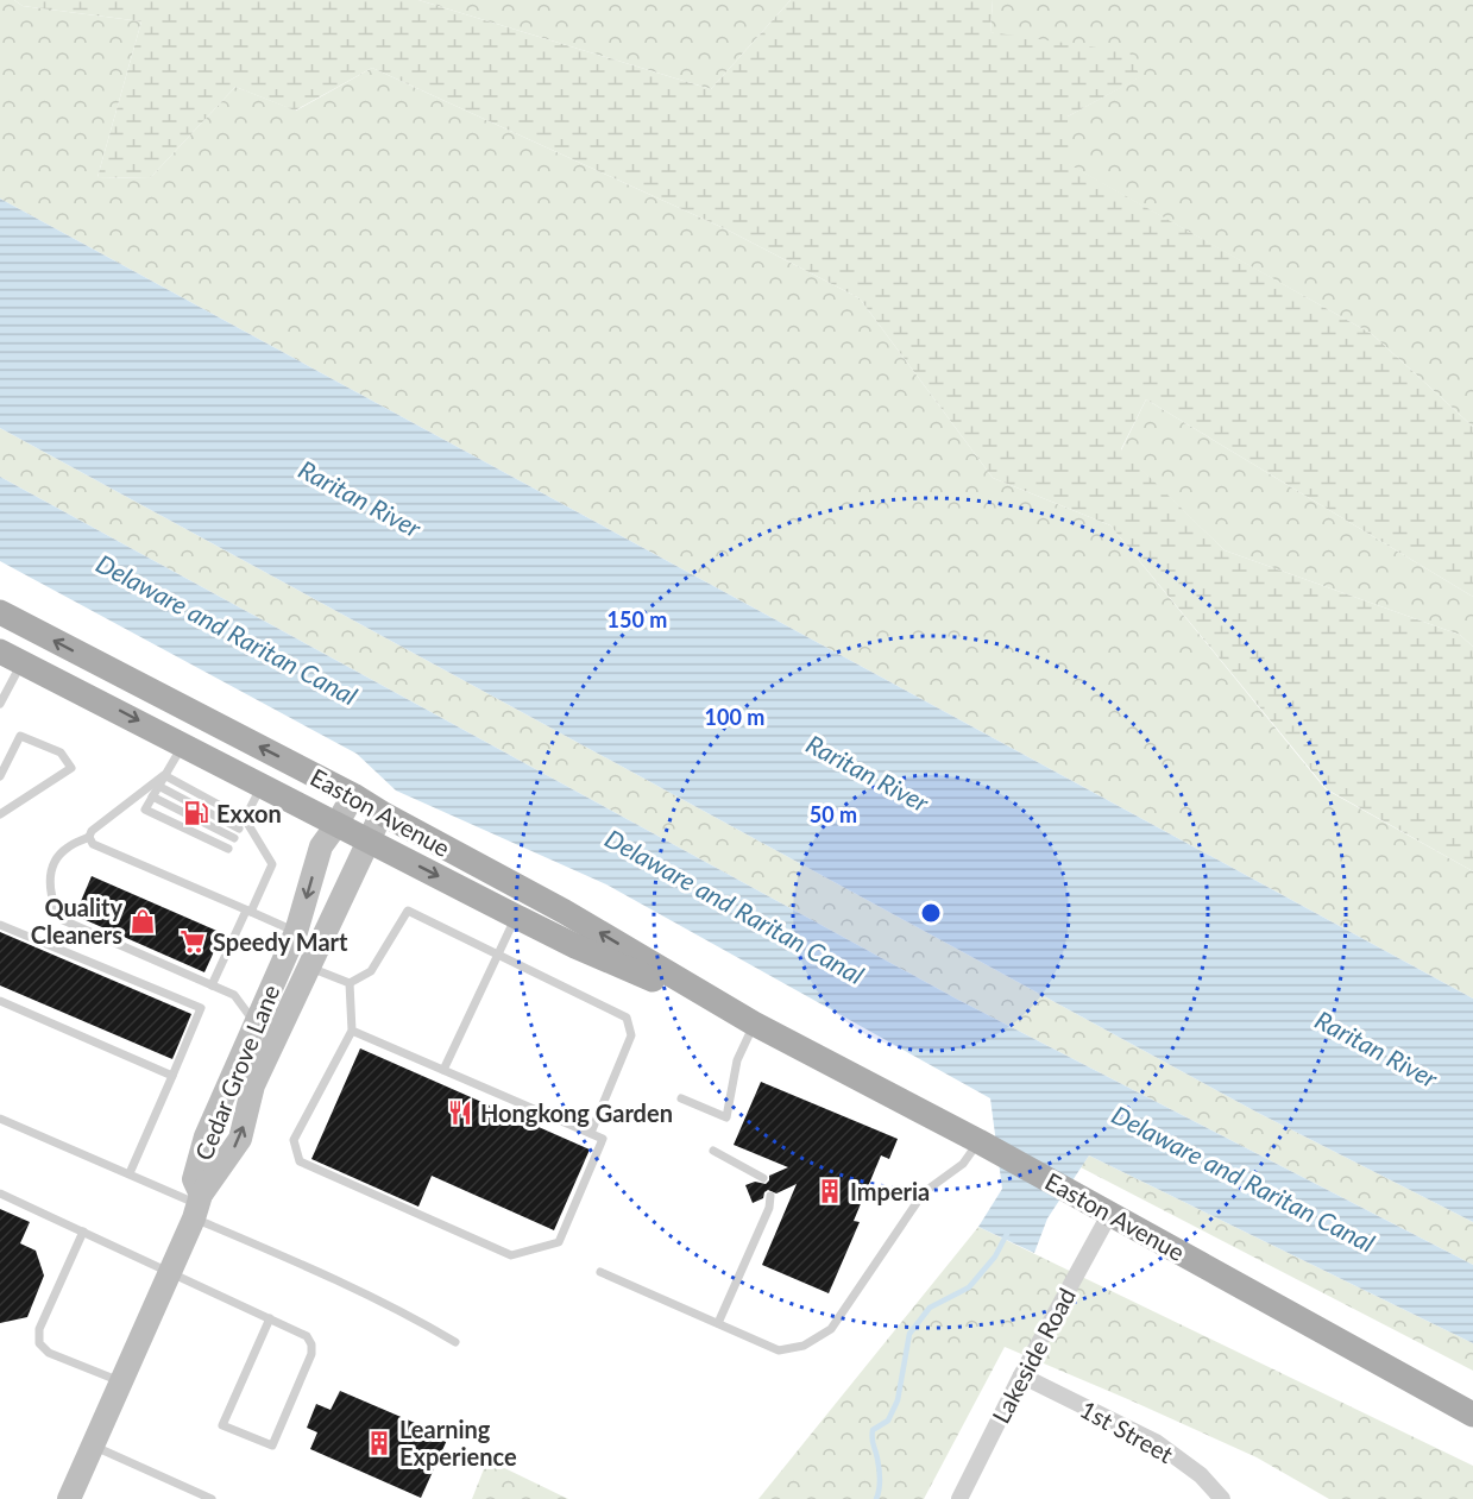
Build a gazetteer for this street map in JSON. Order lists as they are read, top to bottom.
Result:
{
  "streets": {
    "main road": ["Easton Avenue", "Cedar Grove Lane"],
    "street": ["Lakeside Road", "1st Street"]
  },
  "crossings": [
    ["Easton Avenue", "Cedar Grove Lane"],
    ["Easton Avenue", "Lakeside Road"],
    ["Lakeside Road", "1st Street"]
  ],
  "water": ["Raritan River", "Delaware and Raritan Canal"],
  "places": {
    "fuel station": ["Exxon"],
    "shop": ["Quality Cleaners"],
    "supermarket": ["Speedy Mart"],
    "restaurant": ["Hongkong Garden"],
    "building": ["Imperia", "Learning Experience"]
  },
  "rings": ["150 m", "100 m", "50 m"]
}
